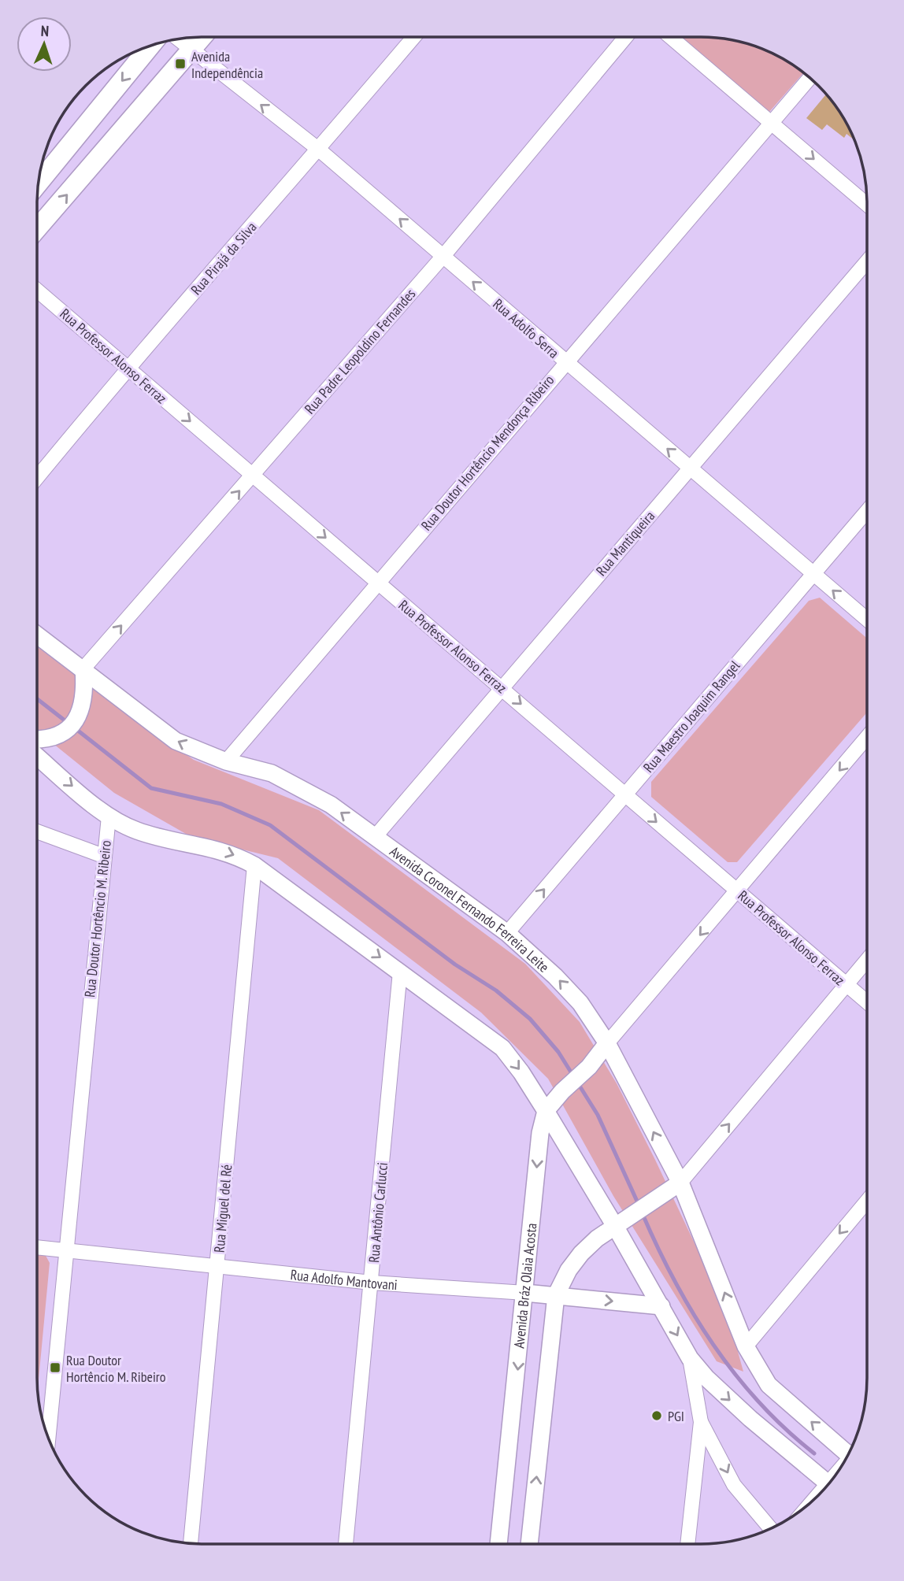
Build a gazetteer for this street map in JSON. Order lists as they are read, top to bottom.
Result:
{
  "streets": {
    "street": [
      "Rua Pirajá da Silva",
      "Rua Adolfo Serra",
      "Rua Padre Leopoldino Fernandes",
      "Rua Professor Alonso Ferraz",
      "Rua Doutor Hortêncio Mendonça Ribeiro",
      "Rua Mantiqueira",
      "Rua Maestro Joaquim Rangel",
      "Avenida Coronel Fernando Ferreira Leite",
      "Rua Doutor Hortêncio M. Ribeiro",
      "Rua Miguel del Ré",
      "Rua Antônio Carlucci",
      "Rua Adolfo Mantovani",
      "Avenida Bráz Olaia Acosta"
    ]
  },
  "crossings": [
    ["Rua Pirajá da Silva", "Rua Adolfo Serra"],
    ["Rua Pirajá da Silva", "Rua Professor Alonso Ferraz"],
    ["Rua Adolfo Serra", "Rua Padre Leopoldino Fernandes"],
    ["Rua Adolfo Serra", "Rua Doutor Hortêncio Mendonça Ribeiro"],
    ["Rua Adolfo Serra", "Rua Mantiqueira"],
    ["Rua Adolfo Serra", "Rua Maestro Joaquim Rangel"],
    ["Rua Padre Leopoldino Fernandes", "Rua Professor Alonso Ferraz"],
    ["Rua Padre Leopoldino Fernandes", "Avenida Coronel Fernando Ferreira Leite"],
    ["Rua Professor Alonso Ferraz", "Rua Doutor Hortêncio Mendonça Ribeiro"],
    ["Rua Professor Alonso Ferraz", "Rua Mantiqueira"],
    ["Rua Professor Alonso Ferraz", "Rua Maestro Joaquim Rangel"],
    ["Rua Doutor Hortêncio Mendonça Ribeiro", "Avenida Coronel Fernando Ferreira Leite"],
    ["Rua Mantiqueira", "Avenida Coronel Fernando Ferreira Leite"],
    ["Rua Maestro Joaquim Rangel", "Avenida Coronel Fernando Ferreira Leite"],
    ["Avenida Coronel Fernando Ferreira Leite", "Avenida Bráz Olaia Acosta"],
    ["Rua Doutor Hortêncio M. Ribeiro", "Rua Adolfo Mantovani"],
    ["Rua Miguel del Ré", "Rua Adolfo Mantovani"],
    ["Rua Antônio Carlucci", "Rua Adolfo Mantovani"],
    ["Rua Adolfo Mantovani", "Avenida Bráz Olaia Acosta"]
  ],
  "one_way": ["Rua Adolfo Serra", "Rua Professor Alonso Ferraz"],
  "places": {
    "transit": ["Avenida Independência", "Rua Doutor Hortêncio M. Ribeiro"],
    "other": ["PGI"]
  },
  "north": "top"
}
